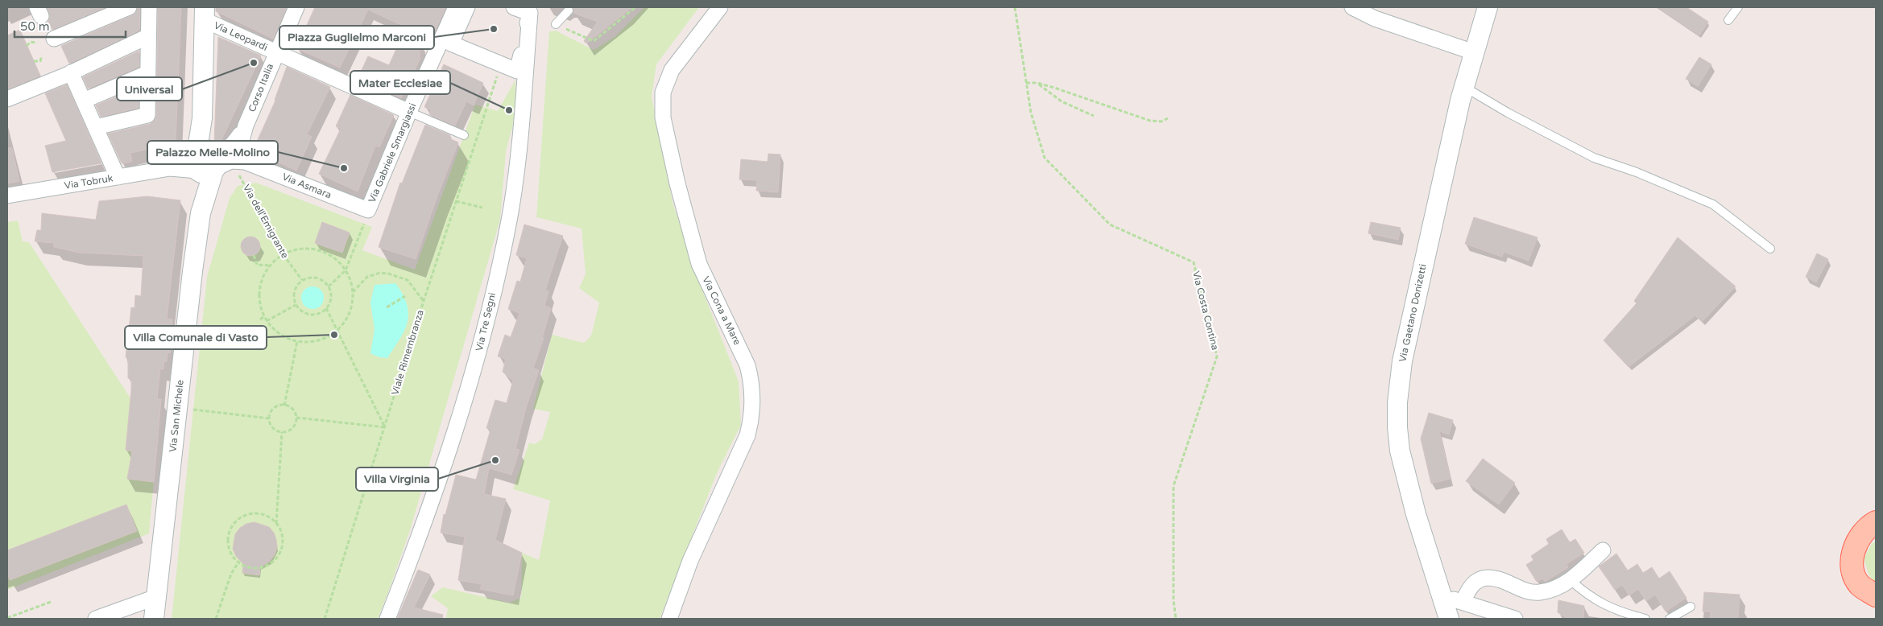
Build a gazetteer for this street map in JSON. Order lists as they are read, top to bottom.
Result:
{
  "streets": {
    "street": [
      "Via Leopardi",
      "Corso Italia",
      "Via Gabriele Smargiassi",
      "Via Tobruk",
      "Via Asmara",
      "Via Cona a Mare",
      "Via Gaetano Donizetti",
      "Via Tre Segni",
      "Via San Michele"
    ],
    "path": ["Via dell'Emigrante", "Via Costa Contina", "Viale Rimembranza"]
  },
  "crossings": [
    ["Via Leopardi", "Corso Italia"],
    ["Via Leopardi", "Via Gabriele Smargiassi"],
    ["Via Leopardi", "Via San Michele"],
    ["Via Gabriele Smargiassi", "Via Asmara"],
    ["Via Tobruk", "Via Asmara"],
    ["Via Tobruk", "Via dell'Emigrante"],
    ["Via Tobruk", "Via San Michele"],
    ["Via Asmara", "Via dell'Emigrante"],
    ["Via Asmara", "Via San Michele"],
    ["Via dell'Emigrante", "Via San Michele"]
  ],
  "places": [
    "Piazza Guglielmo Marconi",
    "Universal",
    "Mater Ecclesiae",
    "Palazzo Melle-Molino",
    "Villa Comunale di Vasto",
    "Villa Virginia"
  ],
  "scale_bar": "50 m"
}
